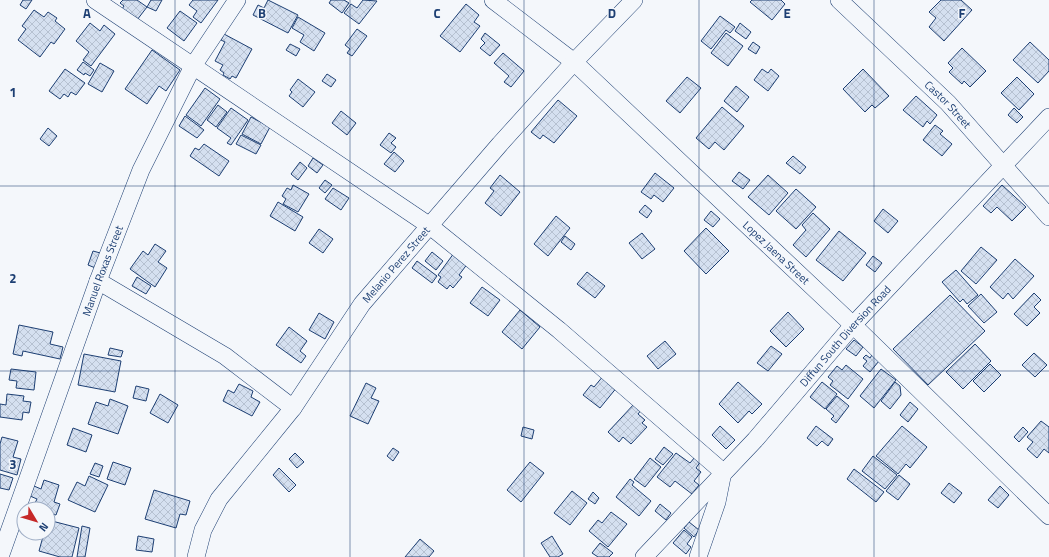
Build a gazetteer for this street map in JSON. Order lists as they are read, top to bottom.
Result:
{
  "streets": {
    "street": [
      "Castor Street",
      "Lopez Jaena Street",
      "Melanio Perez Street",
      "Manuel Roxas Street",
      "Diffun South Diversion Road"
    ]
  },
  "crossings": [
    ["Castor Street", "Diffun South Diversion Road"],
    ["Lopez Jaena Street", "Melanio Perez Street"],
    ["Lopez Jaena Street", "Diffun South Diversion Road"]
  ],
  "north": "bottom right",
  "grid": {
    "columns": [
      "A",
      "B",
      "C",
      "D",
      "E",
      "F"
    ],
    "rows": ["1", "2", "3"]
  }
}
